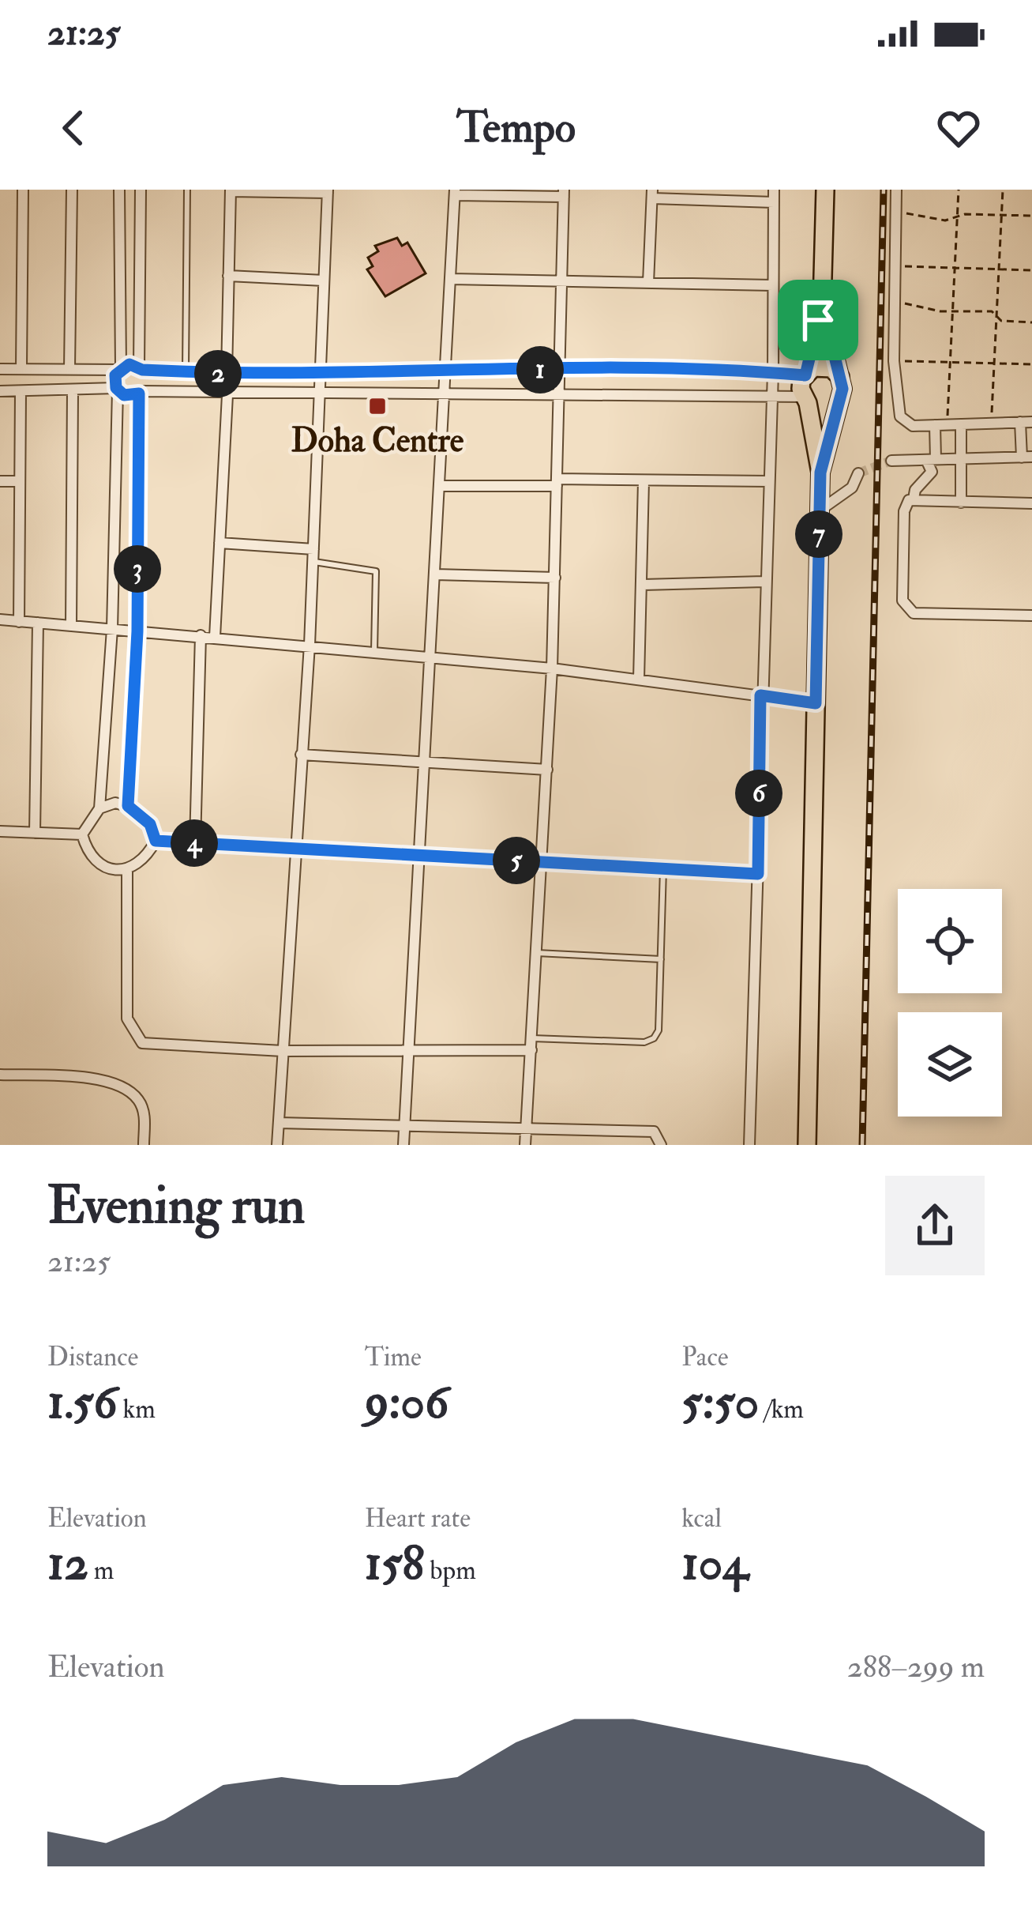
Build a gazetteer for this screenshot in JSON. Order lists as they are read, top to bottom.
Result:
{
  "places": {
    "transit": ["Doha Centre"]
  },
  "page": {
    "status": "21:25",
    "header": "Tempo",
    "pins": [
      "1",
      "2",
      "7",
      "3",
      "6",
      "4",
      "5"
    ],
    "heading": ["Evening run", "21:25"],
    "stats": [
      ["Distance", "1.56 km"],
      ["Time", "9:06"],
      ["Pace", "5:50 /km"],
      ["Elevation", "12 m"],
      ["Heart rate", "158 bpm"],
      ["kcal", "104"]
    ],
    "chart": ["Elevation", "288–299 m"]
  }
}
